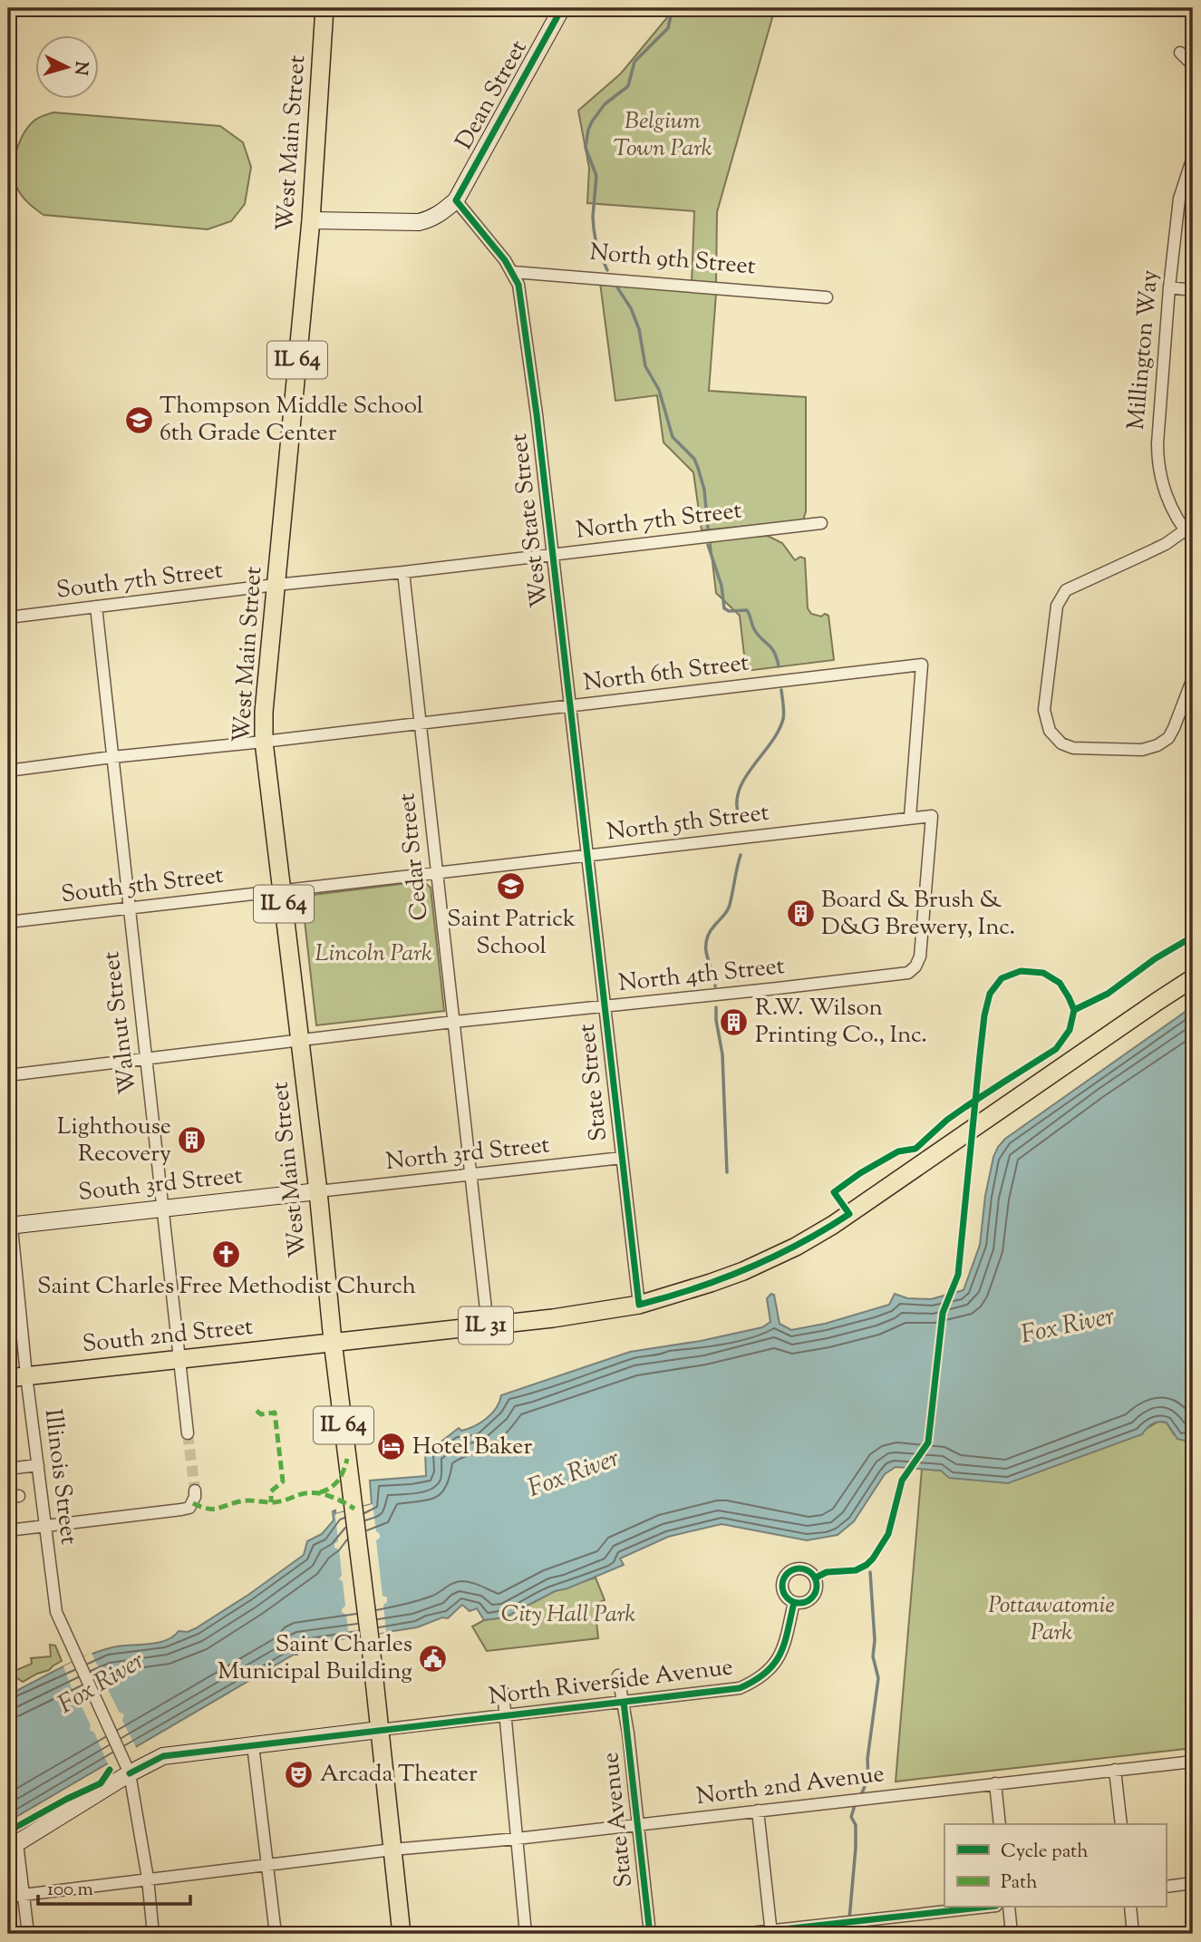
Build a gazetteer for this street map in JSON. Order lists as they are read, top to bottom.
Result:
{
  "streets": {
    "main road": [
      "West Main Street",
      "IL 64",
      "IL 31",
      "South 2nd Street"
    ],
    "street": [
      "Dean Street",
      "North 9th Street",
      "Millington Way",
      "West State Street",
      "North 7th Street",
      "South 7th Street",
      "North 6th Street",
      "North 5th Street",
      "Cedar Street",
      "South 5th Street",
      "North 4th Street",
      "Walnut Street",
      "State Street",
      "North 3rd Street",
      "South 3rd Street",
      "Illinois Street",
      "North Riverside Avenue",
      "North 2nd Avenue",
      "State Avenue"
    ]
  },
  "crossings": [
    ["Dean Street", "West State Street"],
    ["West Main Street", "IL 64"],
    ["West Main Street", "North 7th Street"],
    ["West Main Street", "South 7th Street"],
    ["West Main Street", "North 6th Street"],
    ["West Main Street", "North 5th Street"],
    ["West Main Street", "South 5th Street"],
    ["West Main Street", "North 4th Street"],
    ["West Main Street", "North 3rd Street"],
    ["West Main Street", "South 3rd Street"],
    ["West Main Street", "IL 31"],
    ["West Main Street", "South 2nd Street"],
    ["North 9th Street", "West State Street"],
    ["IL 64", "IL 31"],
    ["IL 64", "South 2nd Street"],
    ["IL 64", "North Riverside Avenue"],
    ["IL 64", "North 2nd Avenue"],
    ["West State Street", "North 7th Street"],
    ["West State Street", "North 6th Street"],
    ["West State Street", "North 5th Street"],
    ["West State Street", "State Street"],
    ["North 7th Street", "South 7th Street"],
    ["North 7th Street", "Cedar Street"],
    ["South 7th Street", "Walnut Street"],
    ["North 6th Street", "North 5th Street"],
    ["North 6th Street", "Cedar Street"],
    ["North 6th Street", "North 4th Street"],
    ["North 6th Street", "Walnut Street"],
    ["North 5th Street", "Cedar Street"],
    ["North 5th Street", "South 5th Street"],
    ["North 5th Street", "North 4th Street"],
    ["North 5th Street", "State Street"],
    ["Cedar Street", "North 4th Street"],
    ["Cedar Street", "North 3rd Street"],
    ["Cedar Street", "IL 31"],
    ["South 5th Street", "Walnut Street"],
    ["North 4th Street", "Walnut Street"],
    ["North 4th Street", "State Street"],
    ["Walnut Street", "South 3rd Street"],
    ["Walnut Street", "South 2nd Street"],
    ["State Street", "North 3rd Street"],
    ["State Street", "IL 31"],
    ["North 3rd Street", "South 3rd Street"],
    ["South 3rd Street", "Illinois Street"],
    ["IL 31", "South 2nd Street"],
    ["South 2nd Street", "Illinois Street"],
    ["Illinois Street", "North 2nd Avenue"],
    ["North Riverside Avenue", "State Avenue"],
    ["North 2nd Avenue", "State Avenue"]
  ],
  "water": ["Fox River"],
  "parks": [
    "Belgium Town Park",
    "Lincoln Park",
    "Pottawatomie Park",
    "City Hall Park"
  ],
  "places": {
    "school or university": ["Thompson Middle School 6th Grade Center", "Saint Patrick School"],
    "building": ["Board & Brush & D&G Brewery, Inc.", "R.W. Wilson Printing Co., Inc.", "Lighthouse Recovery"],
    "church": ["Saint Charles Free Methodist Church"],
    "hotel": ["Hotel Baker"],
    "public building": ["Saint Charles Municipal Building"],
    "theatre": ["Arcada Theater"]
  },
  "legend": ["Cycle path", "Path"],
  "scale_bar": "100 m",
  "north": "right"
}
